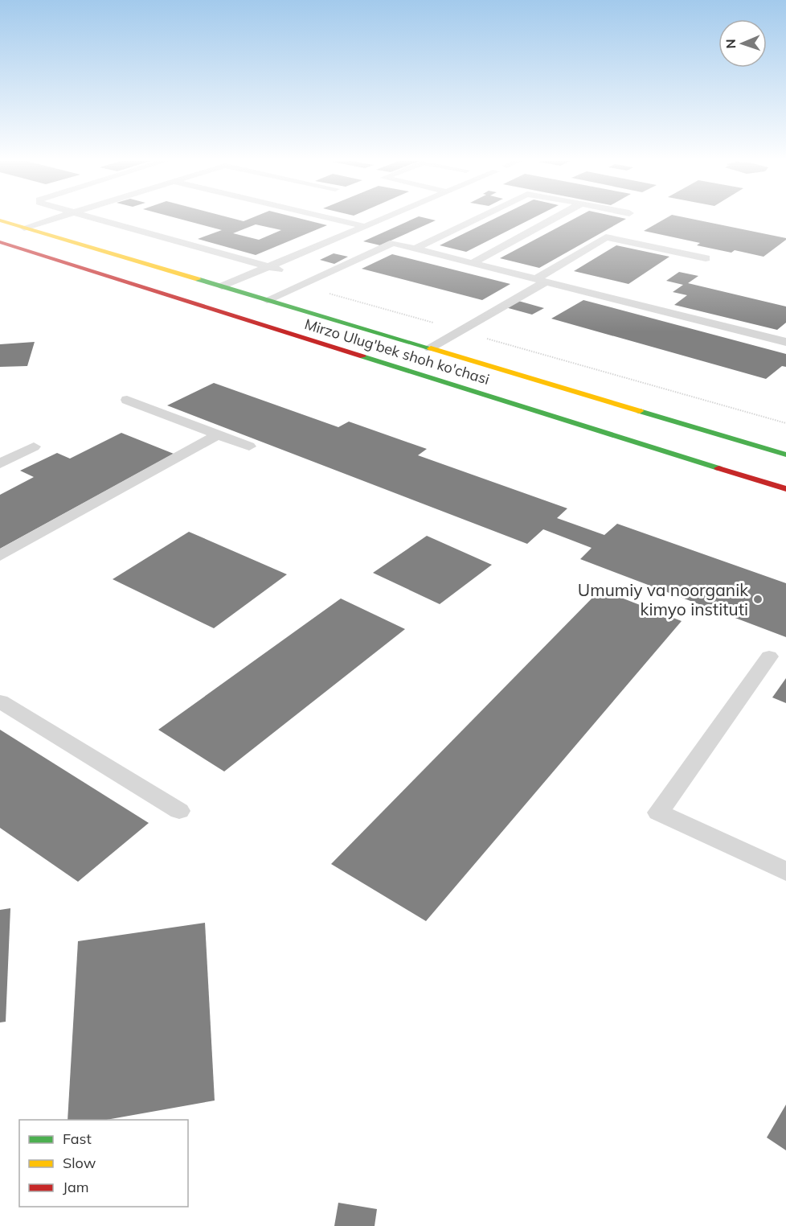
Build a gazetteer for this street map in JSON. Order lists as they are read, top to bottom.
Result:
{
  "streets": {
    "main road": ["Mirzo Ulug'bek shoh ko'chasi"]
  },
  "places": ["Umumiy va noorganik kimyo instituti"],
  "legend": ["Fast", "Slow", "Jam"],
  "north": "left"
}
